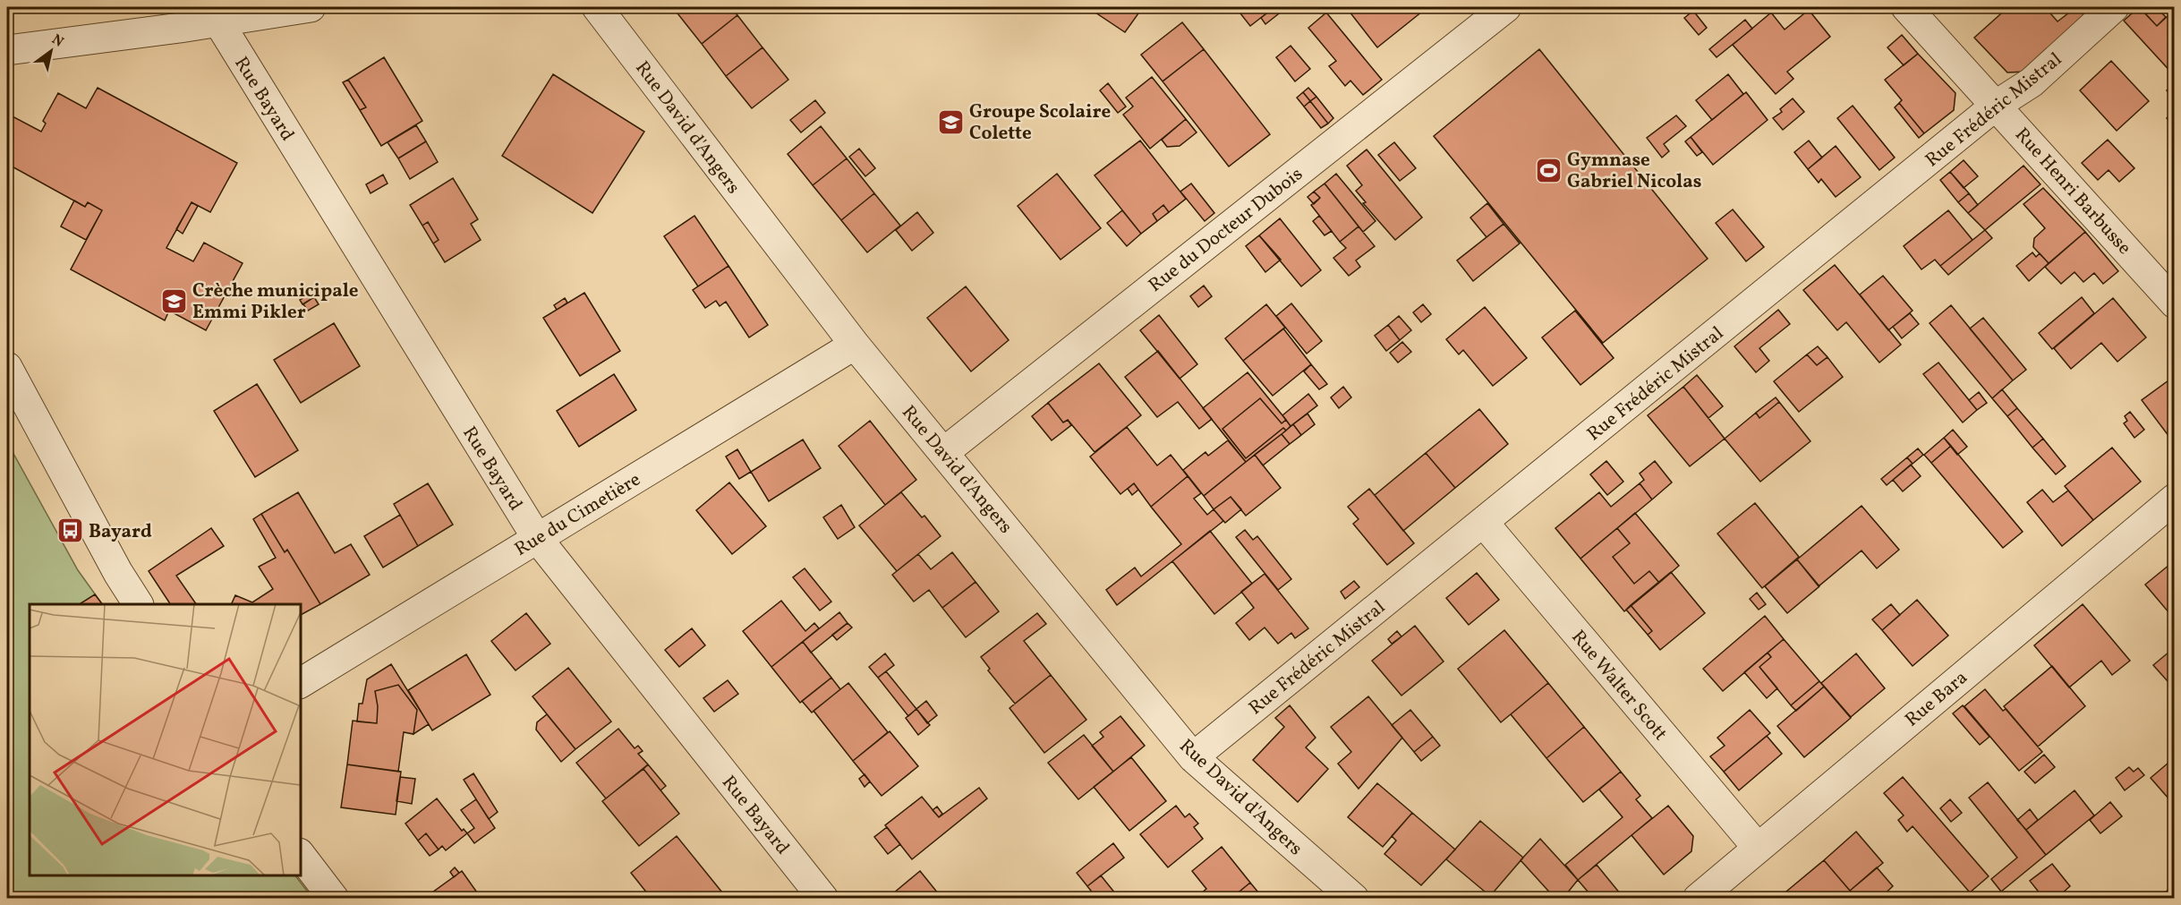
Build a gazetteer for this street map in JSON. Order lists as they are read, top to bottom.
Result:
{
  "streets": {
    "street": [
      "Rue Bayard",
      "Rue Frédéric Mistral",
      "Rue David d'Angers",
      "Rue Henri Barbusse",
      "Rue du Docteur Dubois",
      "Rue du Cimetière",
      "Rue Walter Scott",
      "Rue Bara"
    ]
  },
  "crossings": [
    ["Rue Bayard", "Rue du Cimetière"],
    ["Rue Frédéric Mistral", "Rue David d'Angers"],
    ["Rue Frédéric Mistral", "Rue Henri Barbusse"],
    ["Rue Frédéric Mistral", "Rue Walter Scott"],
    ["Rue David d'Angers", "Rue du Docteur Dubois"],
    ["Rue David d'Angers", "Rue du Cimetière"],
    ["Rue Walter Scott", "Rue Bara"]
  ],
  "places": {
    "school or university": ["Groupe Scolaire Colette", "Crèche municipale Emmi Pikler"],
    "sports": ["Gymnase Gabriel Nicolas"],
    "bus stop": ["Bayard"]
  },
  "north": "top right"
}
